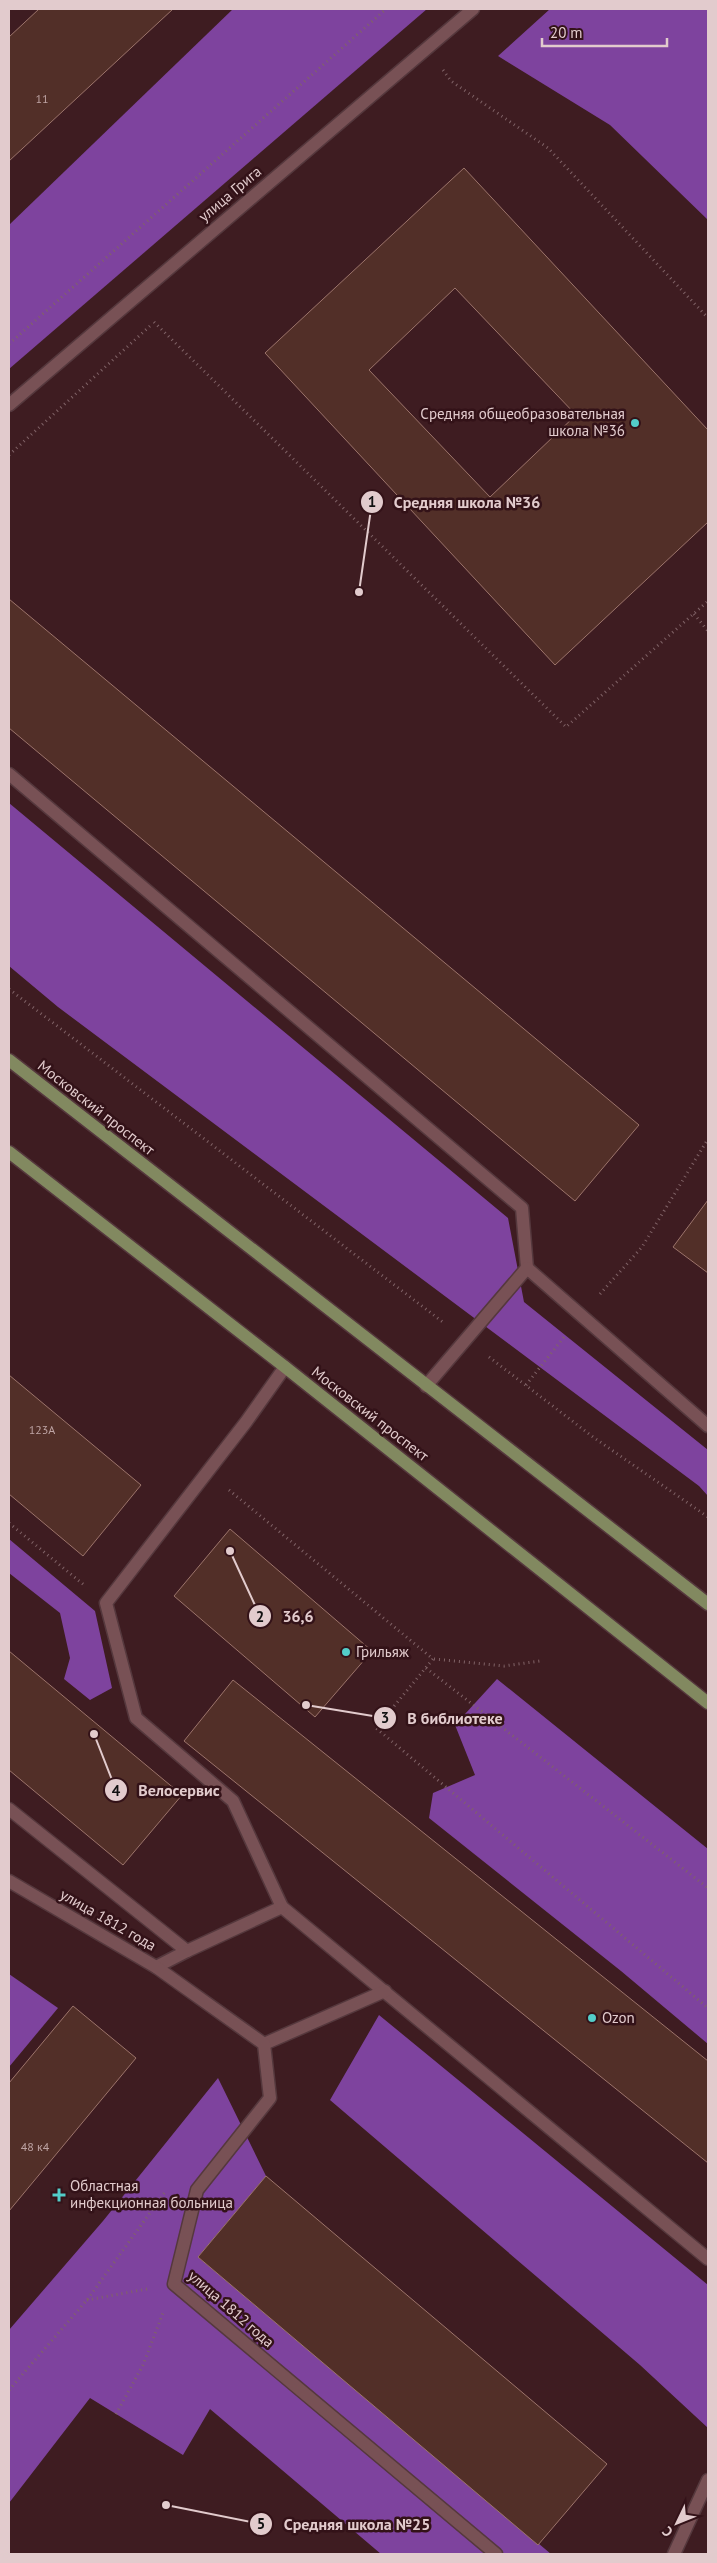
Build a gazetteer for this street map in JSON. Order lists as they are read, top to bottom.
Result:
{
  "streets": {
    "main road": ["Московский проспект"],
    "street": ["улица Грига", "улица 1812 года"]
  },
  "places": {
    "other": [
      "Средняя общеобразовательная школа №36",
      "Средняя школа №36",
      "36,6",
      "Грильяж",
      "В библиотеке",
      "Велосервис",
      "Ozon",
      "Средняя школа №25"
    ],
    "health": ["Областная инфекционная больница"]
  },
  "house_numbers": ["11", "123А", "48 к4"],
  "scale_bar": "20 m",
  "north": "bottom left"
}
